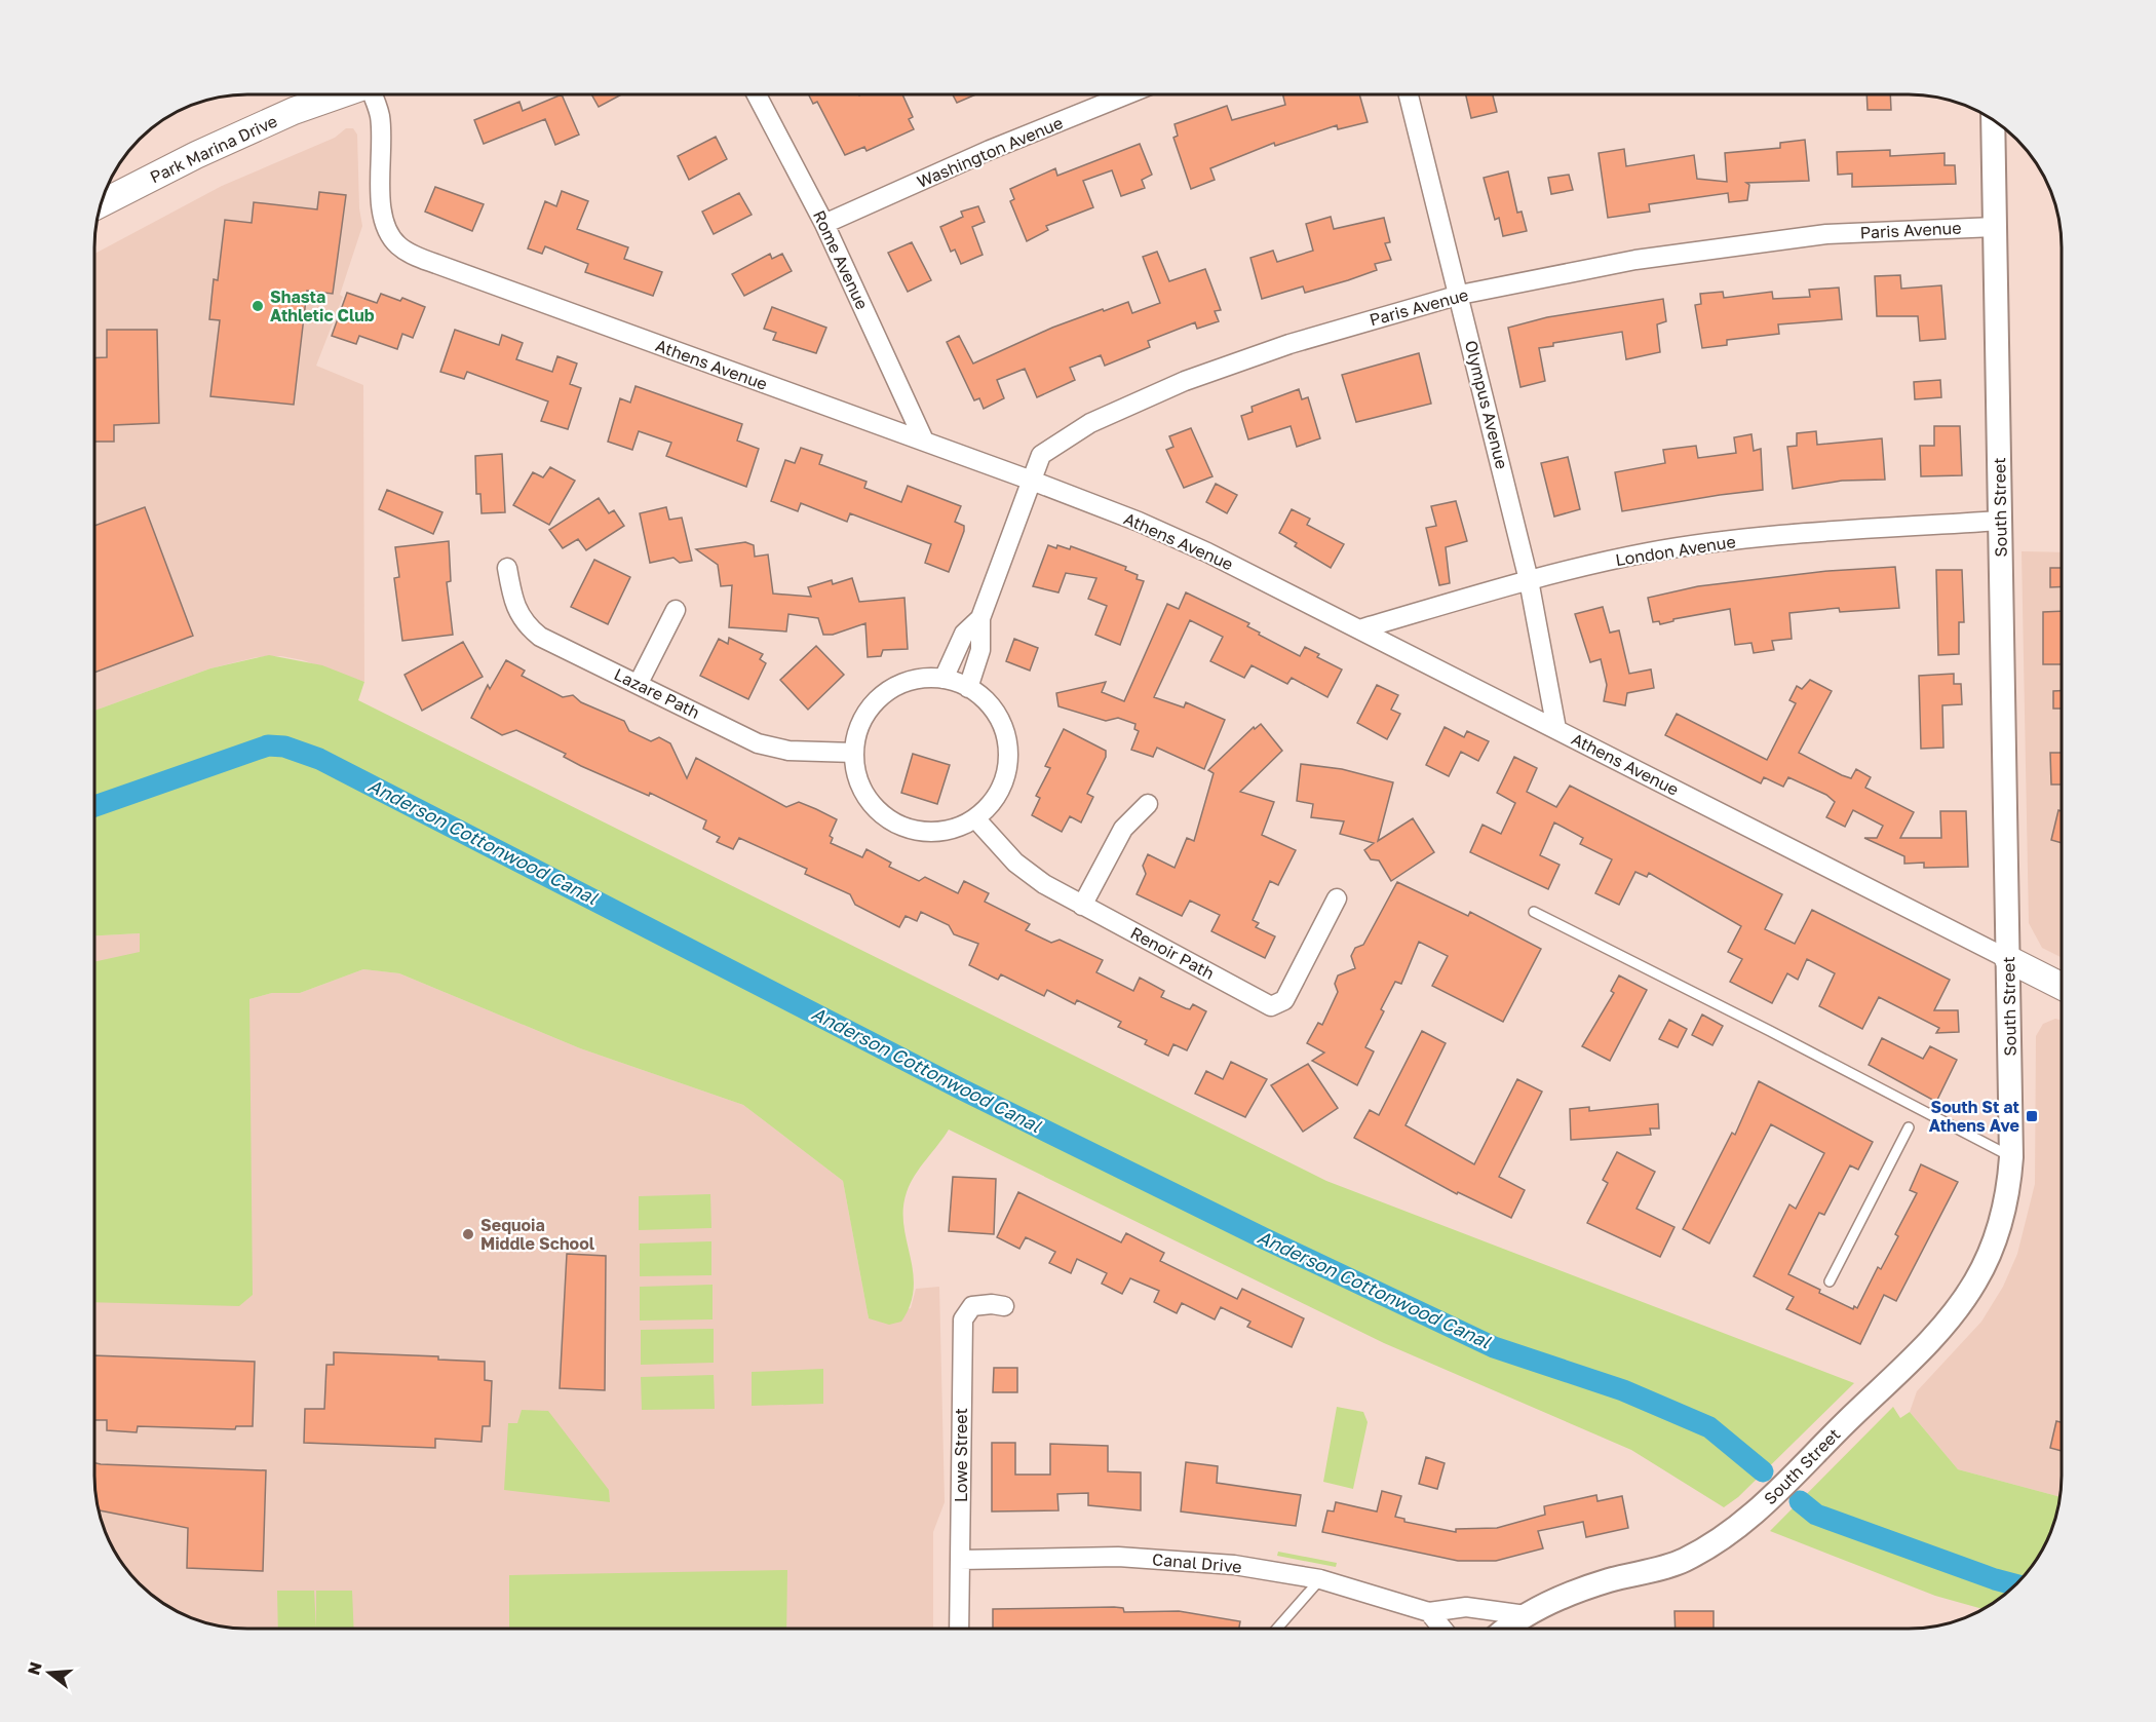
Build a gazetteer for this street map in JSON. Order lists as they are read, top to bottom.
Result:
{
  "streets": {
    "main road": ["Park Marina Drive", "Athens Avenue"],
    "street": [
      "Washington Avenue",
      "Paris Avenue",
      "Rome Avenue",
      "Olympus Avenue",
      "South Street",
      "London Avenue",
      "Lazare Path",
      "Renoir Path",
      "Lowe Street",
      "Canal Drive"
    ]
  },
  "crossings": [
    ["Washington Avenue", "Rome Avenue"],
    ["Paris Avenue", "Athens Avenue"],
    ["Paris Avenue", "Olympus Avenue"],
    ["Paris Avenue", "South Street"],
    ["Paris Avenue", "Lazare Path"],
    ["Paris Avenue", "Renoir Path"],
    ["Rome Avenue", "Athens Avenue"],
    ["Athens Avenue", "Olympus Avenue"],
    ["Athens Avenue", "South Street"],
    ["Athens Avenue", "London Avenue"],
    ["Olympus Avenue", "London Avenue"],
    ["South Street", "London Avenue"],
    ["South Street", "Canal Drive"],
    ["Lazare Path", "Renoir Path"],
    ["Lowe Street", "Canal Drive"]
  ],
  "water": ["Anderson Cottonwood Canal"],
  "places": {
    "other": ["Shasta Athletic Club", "Sequoia Middle School"],
    "transit": ["South St at Athens Ave"]
  },
  "north": "left"
}
